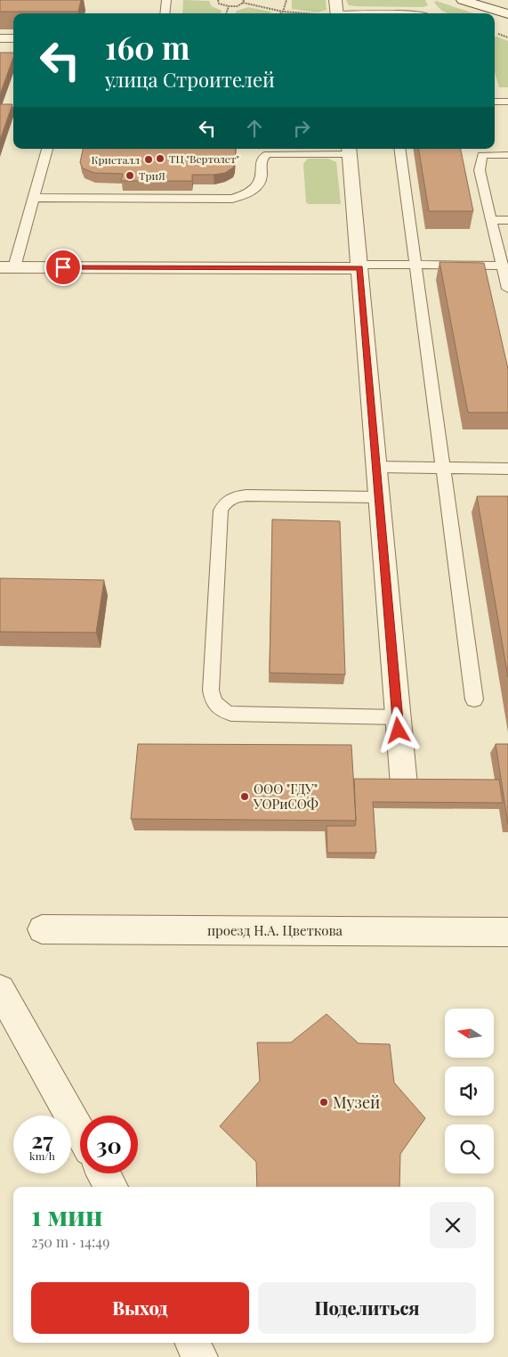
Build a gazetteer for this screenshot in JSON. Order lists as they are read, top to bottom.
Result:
{
  "streets": {
    "street": ["проезд Н.А. Цветкова"]
  },
  "places": [
    "ТЦ \"Вертолет\"",
    "Кристалл",
    "ТриЯ",
    "ООО \"ГДУ\" УОРиСОФ",
    "Музей"
  ],
  "north": "left",
  "page": {
    "turn": ["160 m", "улица Строителей"],
    "speed": "27 km/h",
    "limit": "30",
    "heading": ["1 мин", "250 m · 14:49"],
    "buttons": ["Выход", "Поделиться"]
  }
}
